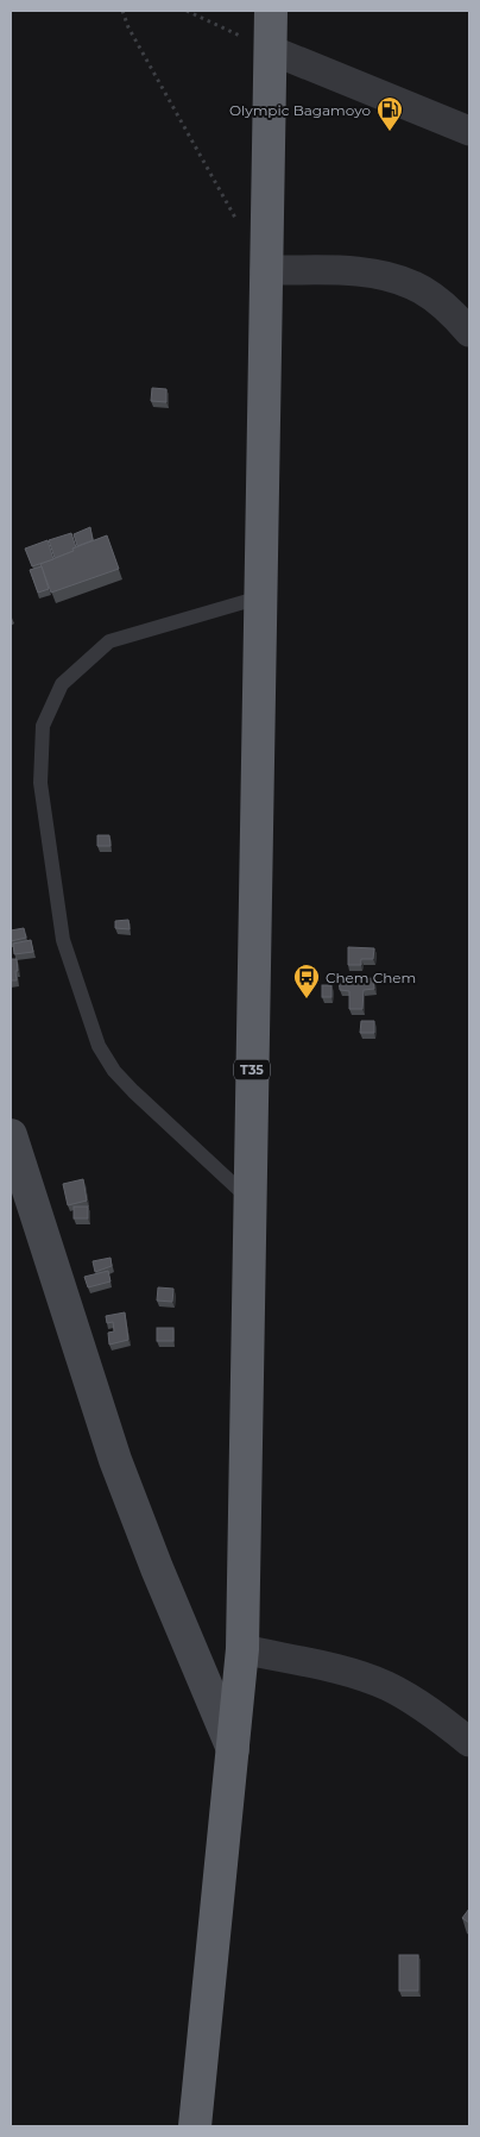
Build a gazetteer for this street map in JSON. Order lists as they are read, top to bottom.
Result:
{
  "streets": {
    "highway": ["T35"]
  },
  "places": {
    "fuel station": ["Olympic Bagamoyo"],
    "bus stop": ["Chem Chem"]
  }
}
